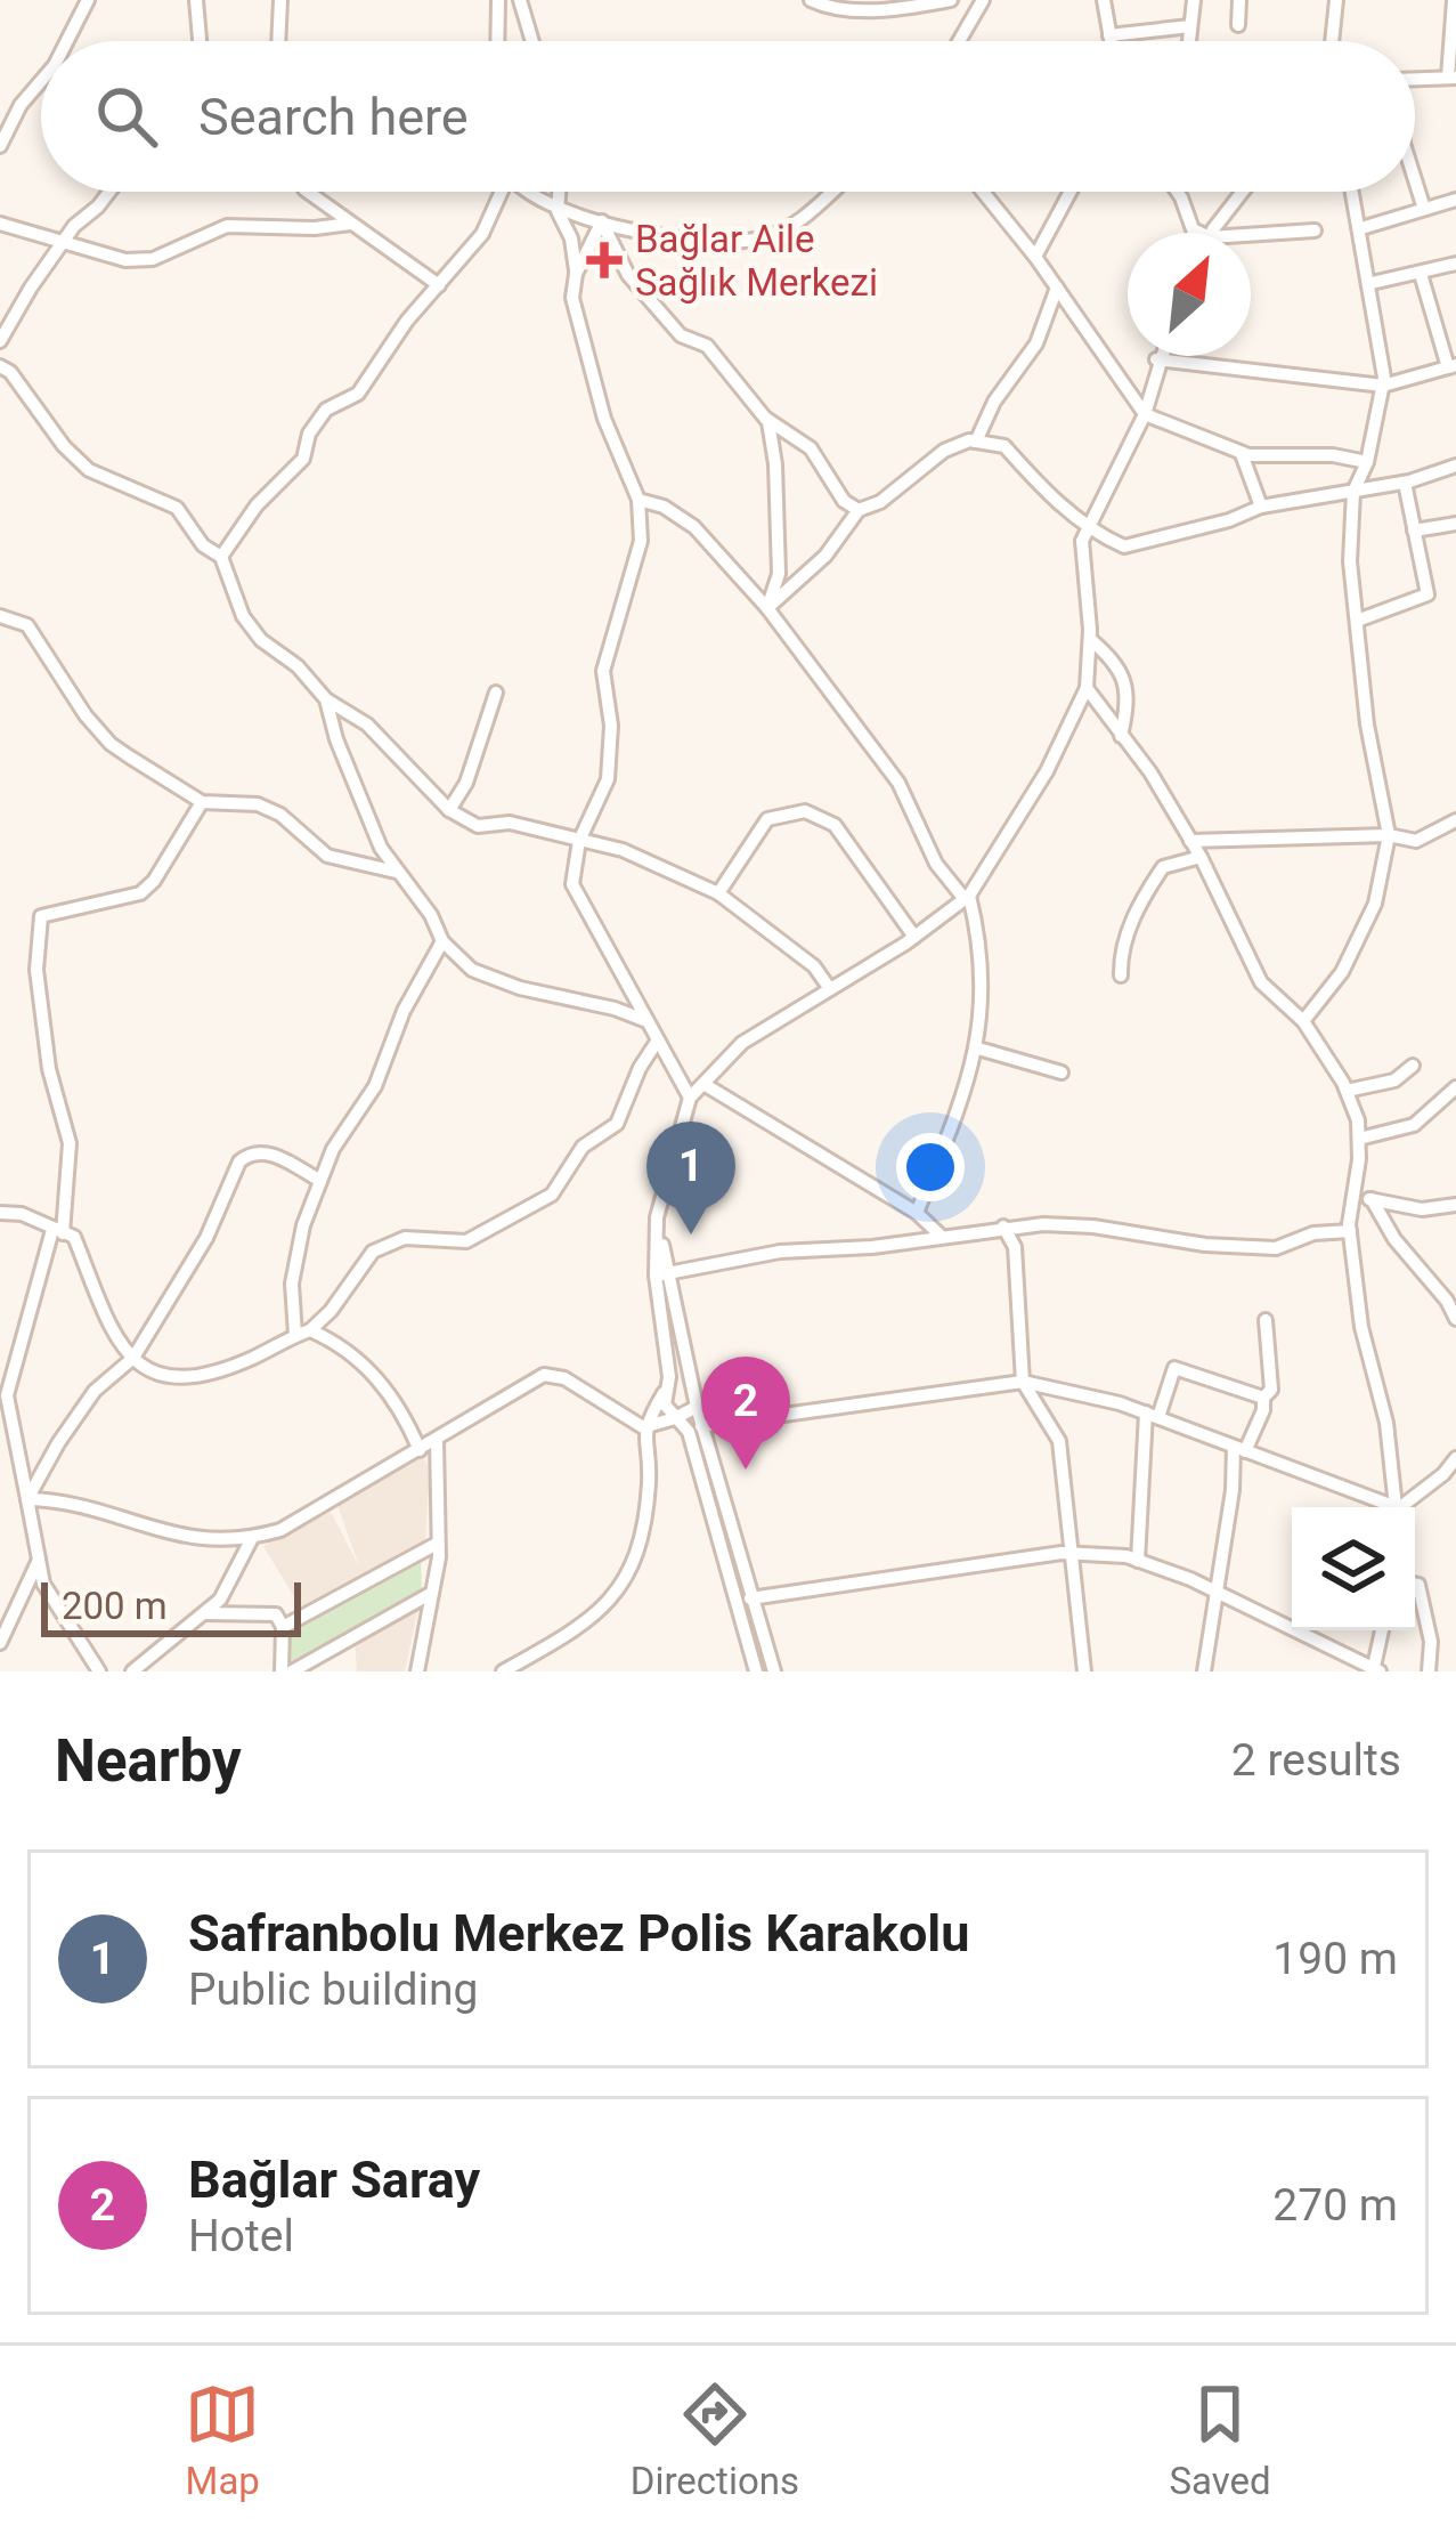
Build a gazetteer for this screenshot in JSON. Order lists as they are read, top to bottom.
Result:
{
  "places": {
    "health": ["Bağlar Aile Sağlık Merkezi"]
  },
  "scale_bar": "200 m",
  "north": "top right",
  "page": {
    "search": "Search here",
    "pins": ["1", "2"],
    "scale": "200 m",
    "heading": ["Nearby", "2 results"],
    "list": [
      {
        "mark": "1",
        "name": "Safranbolu Merkez Polis Karakolu",
        "note": "Public building",
        "value": "190 m"
      },
      {
        "mark": "2",
        "name": "Bağlar Saray",
        "note": "Hotel",
        "value": "270 m"
      }
    ],
    "nav": ["Map", "Directions", "Saved"]
  }
}
